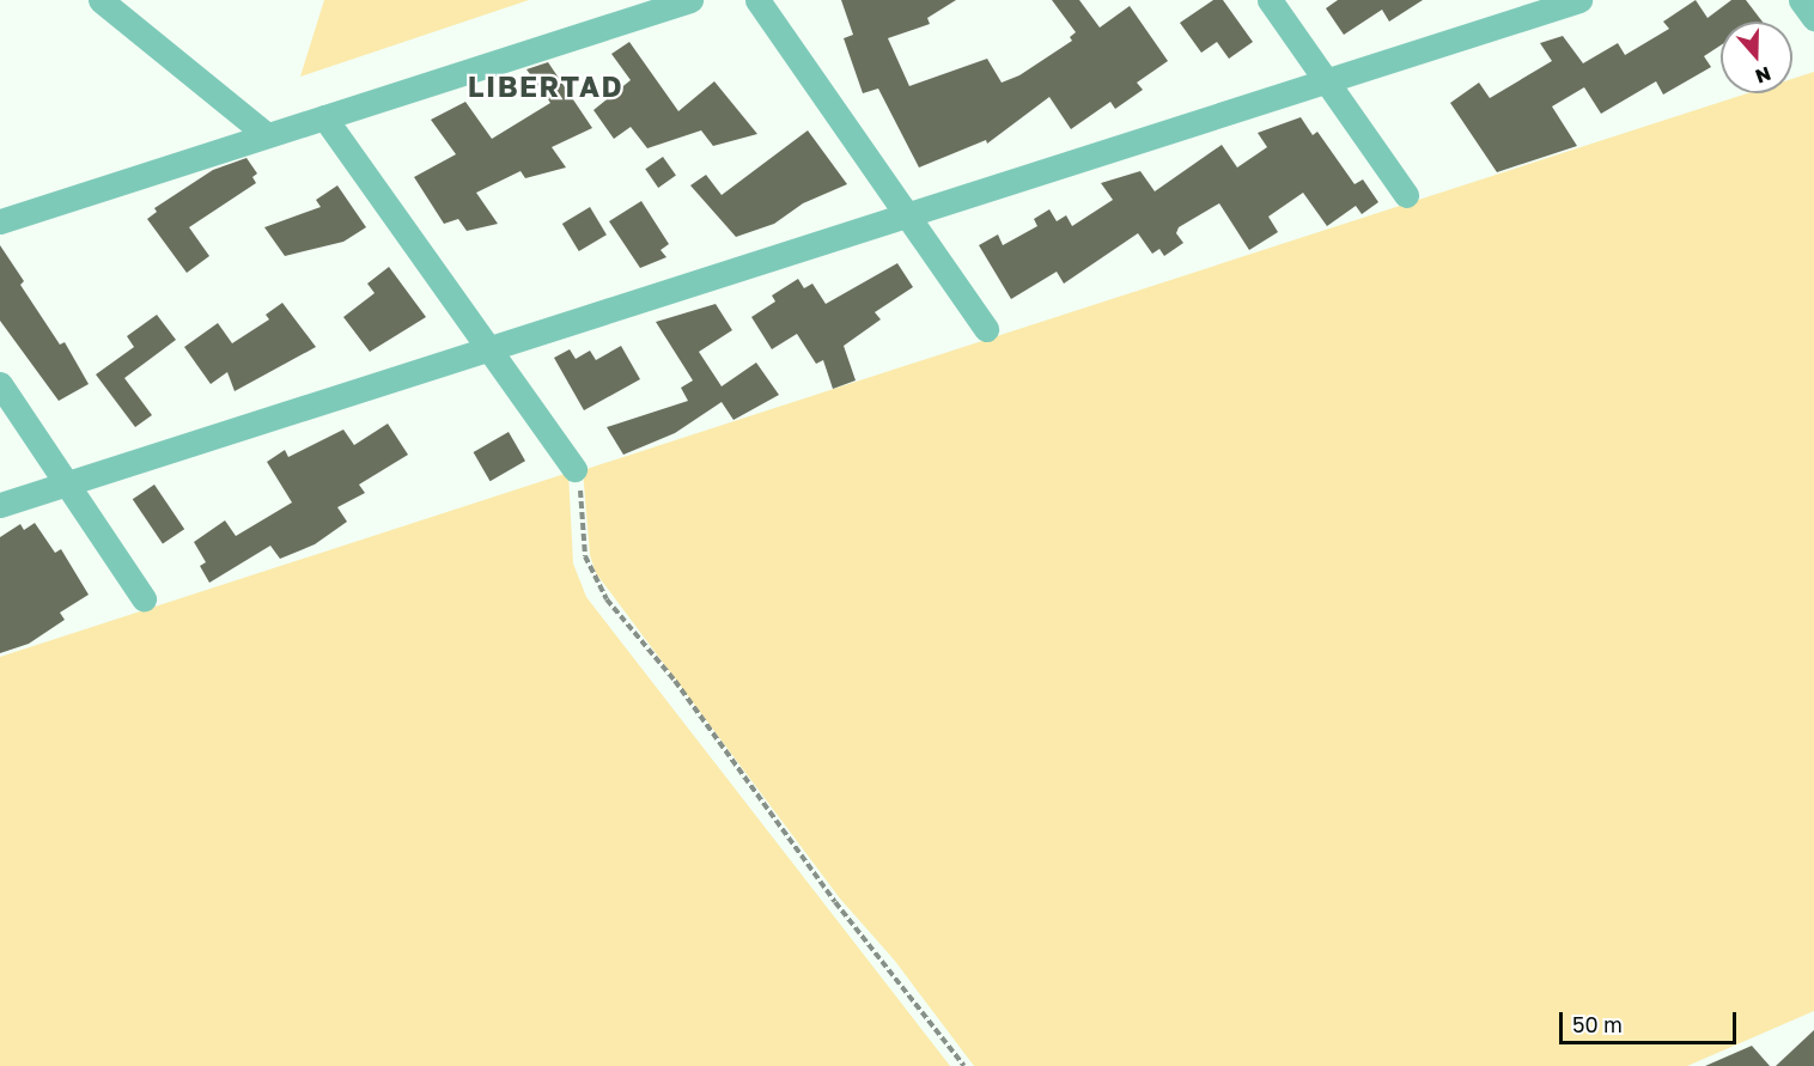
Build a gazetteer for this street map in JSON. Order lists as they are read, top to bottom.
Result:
{
  "districts": ["LIBERTAD"],
  "scale_bar": "50 m",
  "north": "bottom"
}
